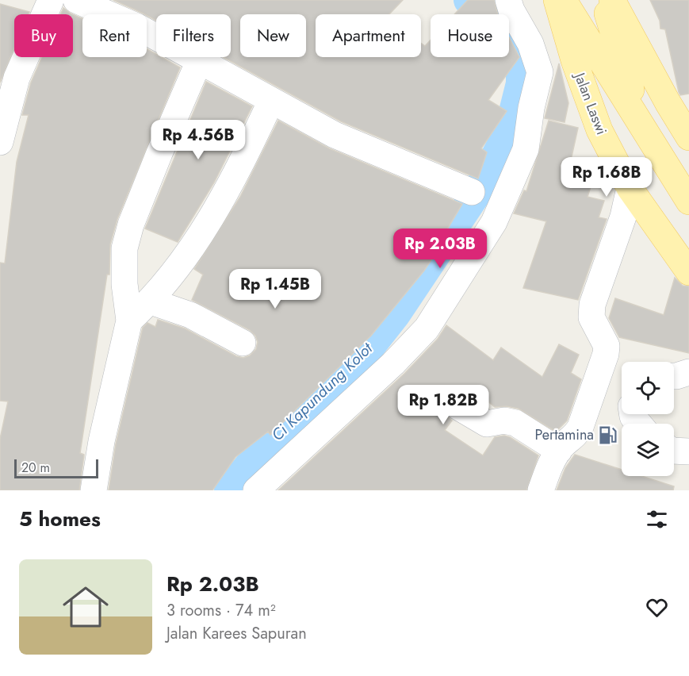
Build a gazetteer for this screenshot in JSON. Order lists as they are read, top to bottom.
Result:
{
  "streets": {
    "main road": ["Jalan Laswi"]
  },
  "water": ["Ci Kapundung Kolot"],
  "places": {
    "fuel station": ["Pertamina"]
  },
  "scale_bar": "20 m",
  "page": {
    "chip": [
      "Buy",
      "Rent",
      "Filters",
      "New",
      "Apartment",
      "House"
    ],
    "price": [
      "Rp 4.56B",
      "Rp 1.68B",
      "Rp 2.03B",
      "Rp 1.45B",
      "Rp 1.82B"
    ],
    "scale": "20 m",
    "heading": "5 homes",
    "list": [
      {
        "name": "Rp 2.03B",
        "note": "3 rooms · 74 m² · Jalan Karees Sapuran"
      }
    ]
  }
}
